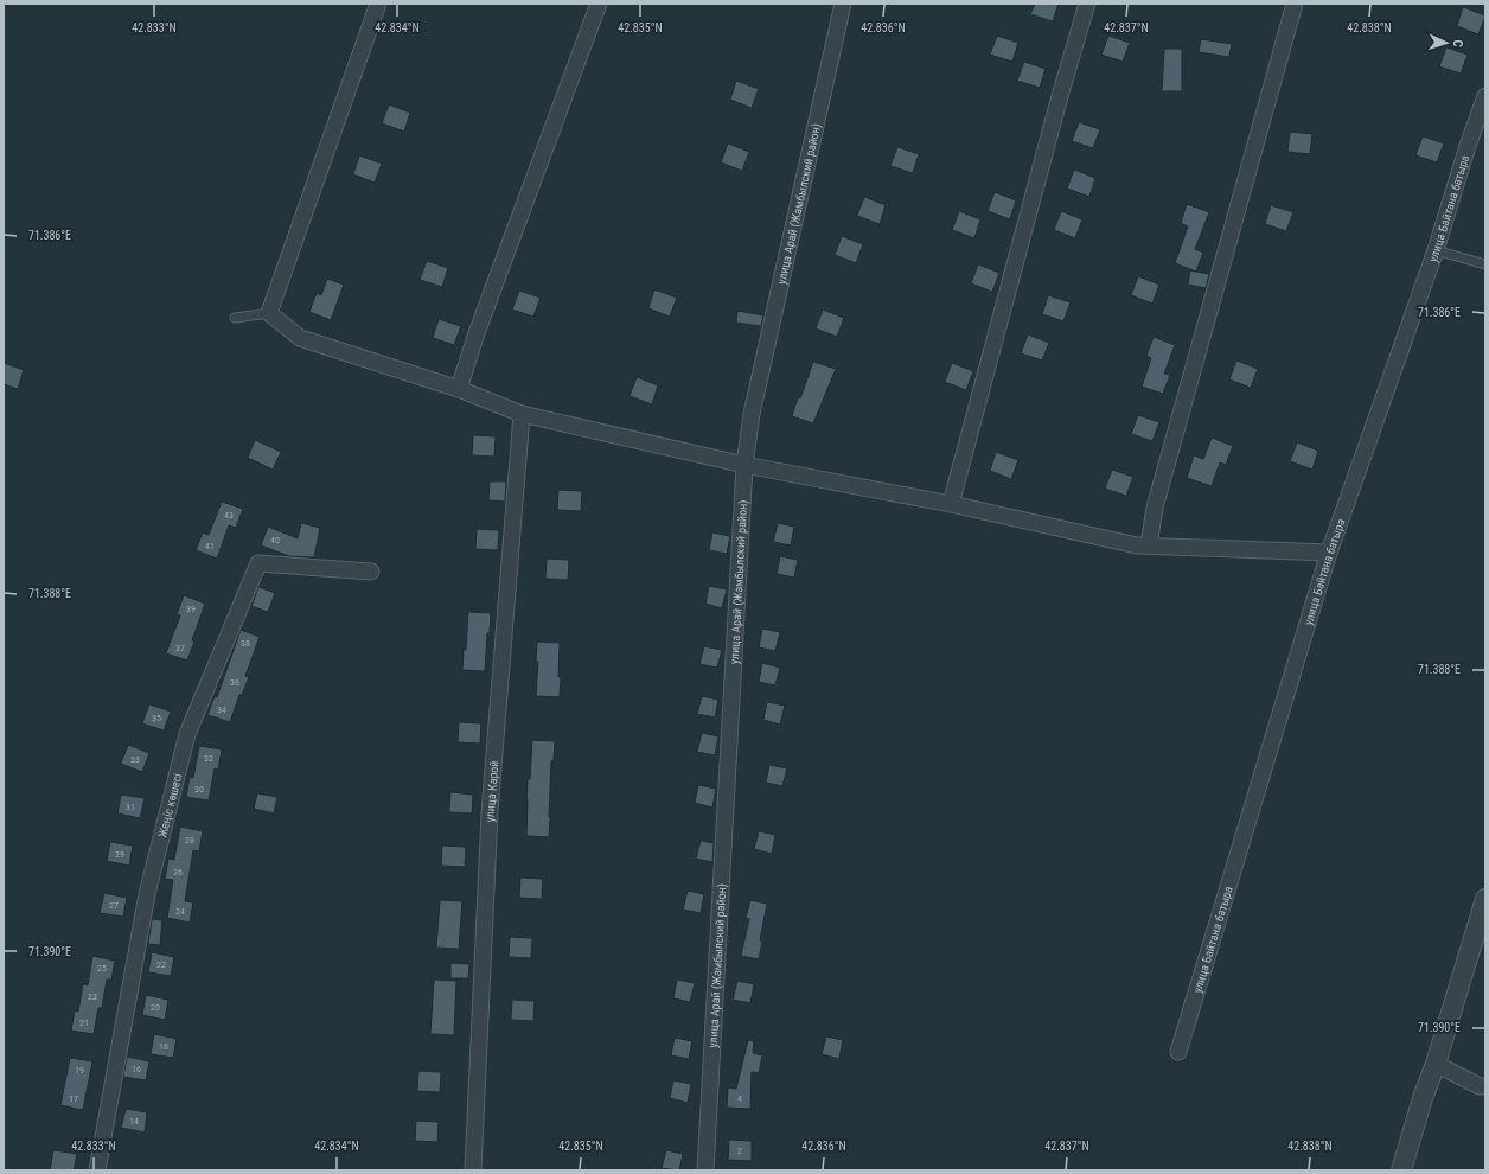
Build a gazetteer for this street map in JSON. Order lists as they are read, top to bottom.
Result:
{
  "streets": {
    "street": [
      "улица Арай (Жамбылский район)",
      "улица Байтана батыра",
      "улица Карой",
      "Жеңіс көшесі"
    ]
  },
  "house_numbers": [
    "43",
    "40",
    "41",
    "39",
    "38",
    "37",
    "36",
    "34",
    "35",
    "32",
    "33",
    "30",
    "31",
    "28",
    "29",
    "26",
    "27",
    "24",
    "22",
    "25",
    "23",
    "20",
    "21",
    "18",
    "16",
    "19",
    "17",
    "4",
    "14",
    "2"
  ],
  "north": "right",
  "coordinates": [
    "42.833°N",
    "42.834°N",
    "42.835°N",
    "42.836°N",
    "42.837°N",
    "42.838°N",
    "71.386°E",
    "71.388°E",
    "71.390°E"
  ]
}
